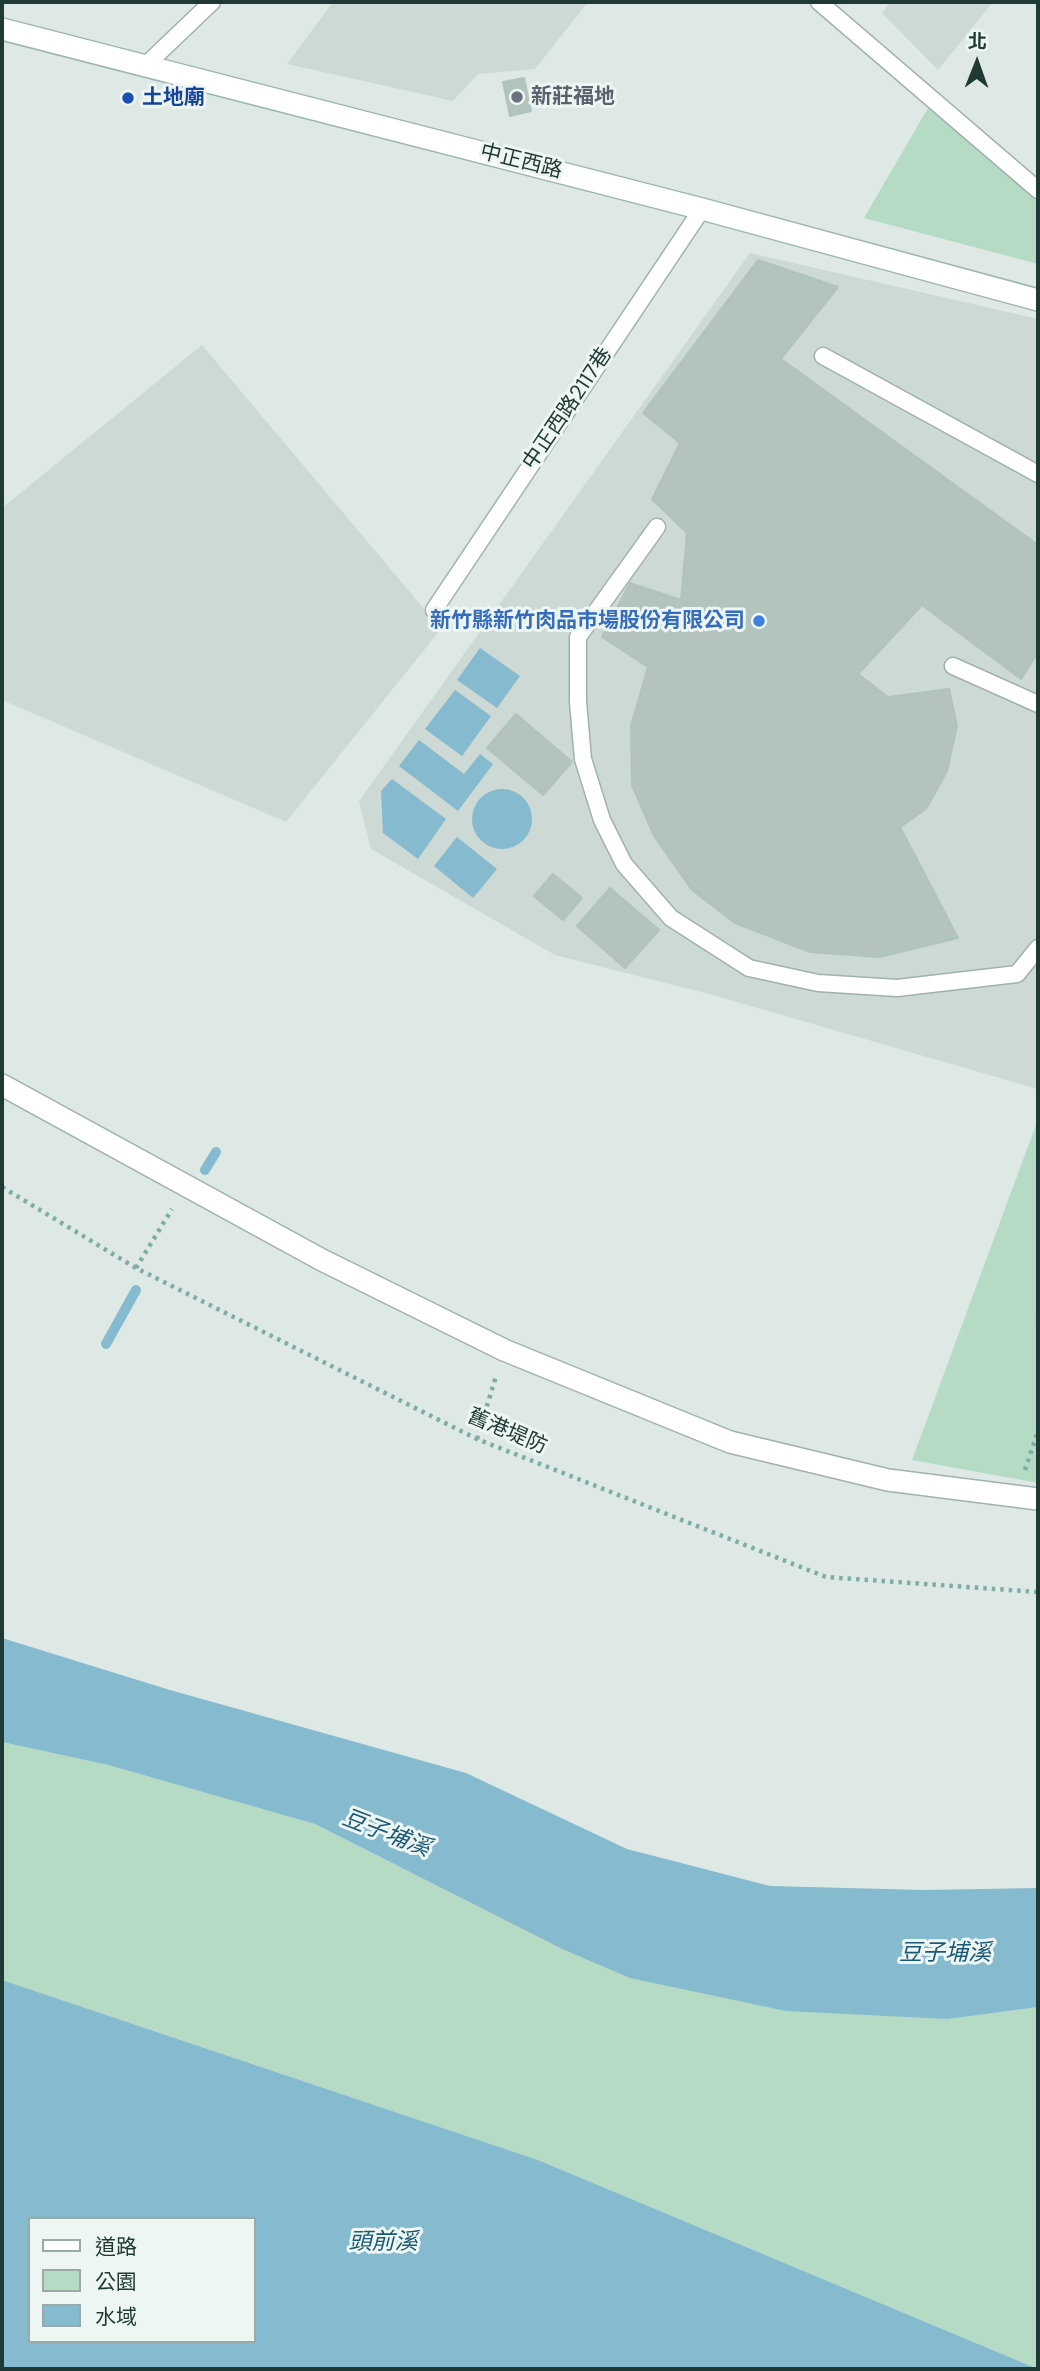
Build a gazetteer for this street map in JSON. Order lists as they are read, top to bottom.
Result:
{
  "streets": {
    "street": ["中正西路"],
    "lane": ["中正西路2117巷"],
    "path": ["舊港堤防"]
  },
  "crossings": [
    ["中正西路", "中正西路2117巷"]
  ],
  "water": ["豆子埔溪", "頭前溪"],
  "places": ["新莊福地", "土地廟", "新竹縣新竹肉品市場股份有限公司"],
  "legend": ["道路", "公園", "水域"],
  "north": "top"
}
